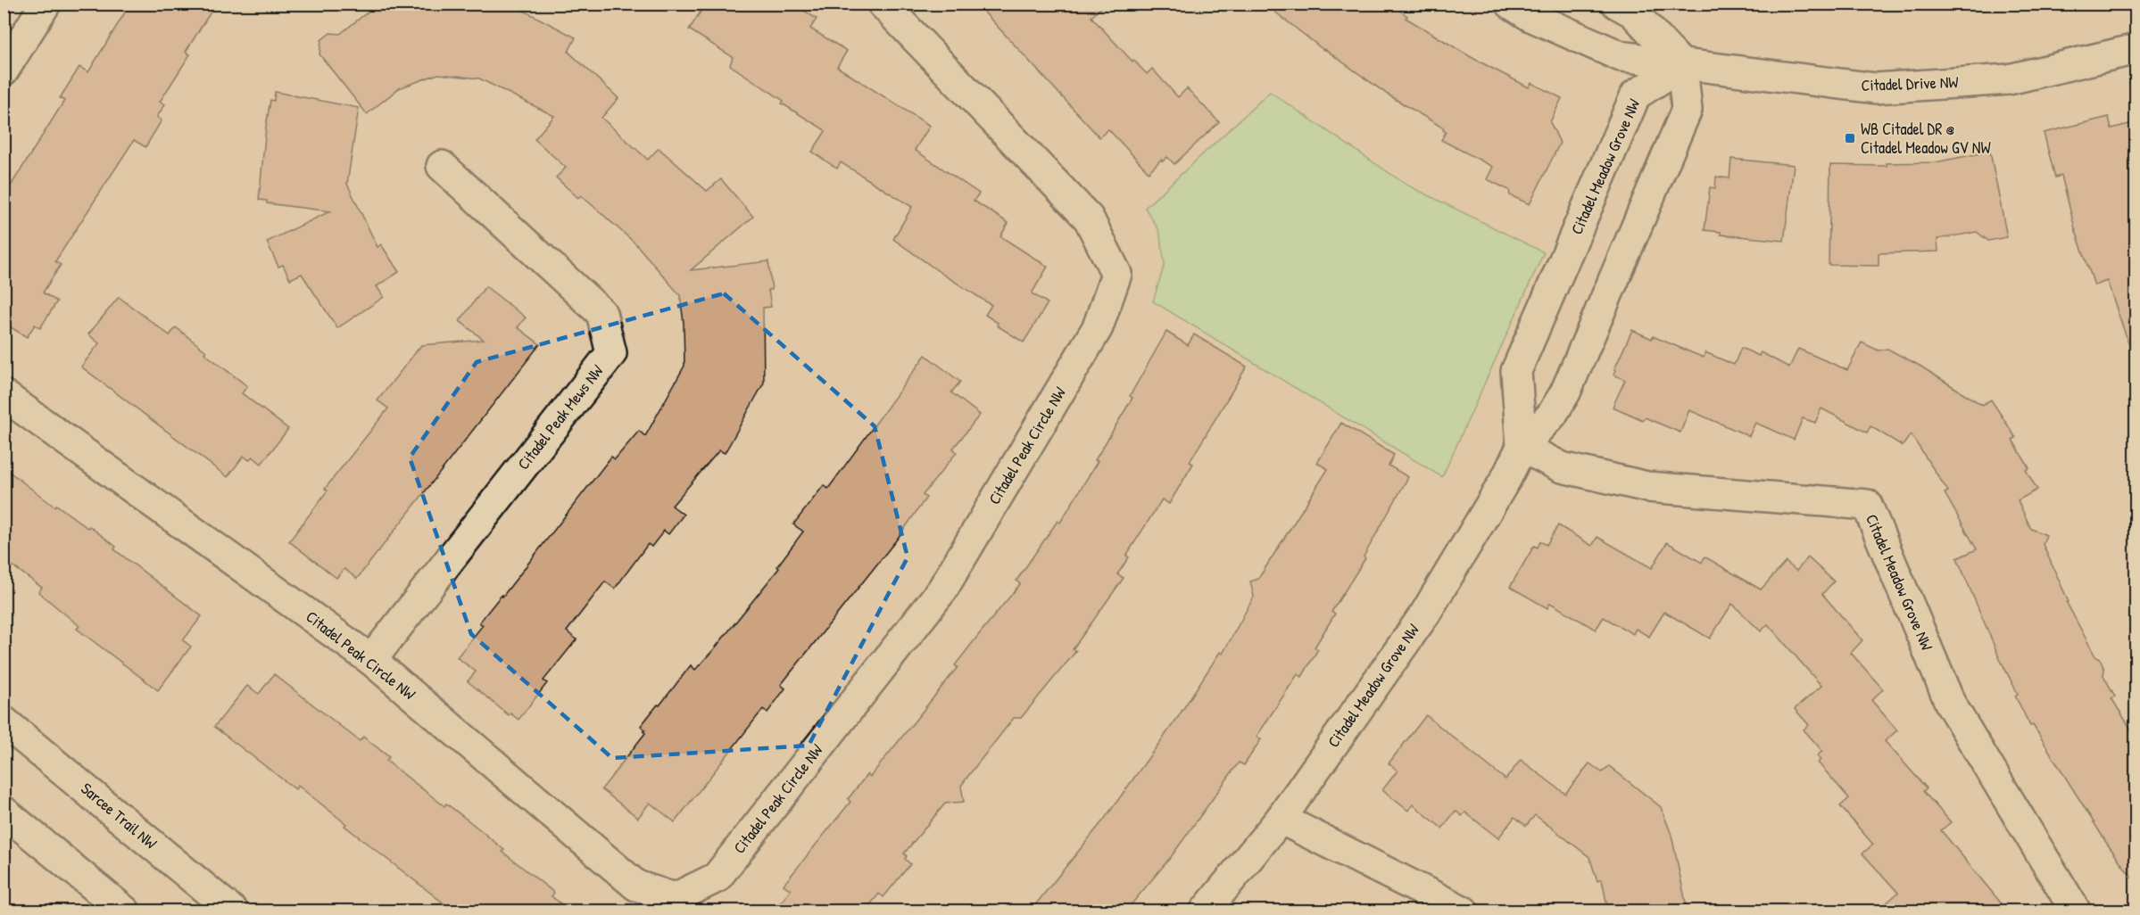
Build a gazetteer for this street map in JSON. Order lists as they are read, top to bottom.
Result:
{
  "streets": {
    "street": [
      "Citadel Drive NW",
      "Citadel Meadow Grove NW",
      "Citadel Peak Mews NW",
      "Citadel Peak Circle NW",
      "Sarcee Trail NW"
    ]
  },
  "crossings": [
    ["Citadel Drive NW", "Citadel Meadow Grove NW"],
    ["Citadel Peak Mews NW", "Citadel Peak Circle NW"]
  ],
  "places": {
    "transit": ["WB Citadel DR @ Citadel Meadow GV NW"]
  }
}
